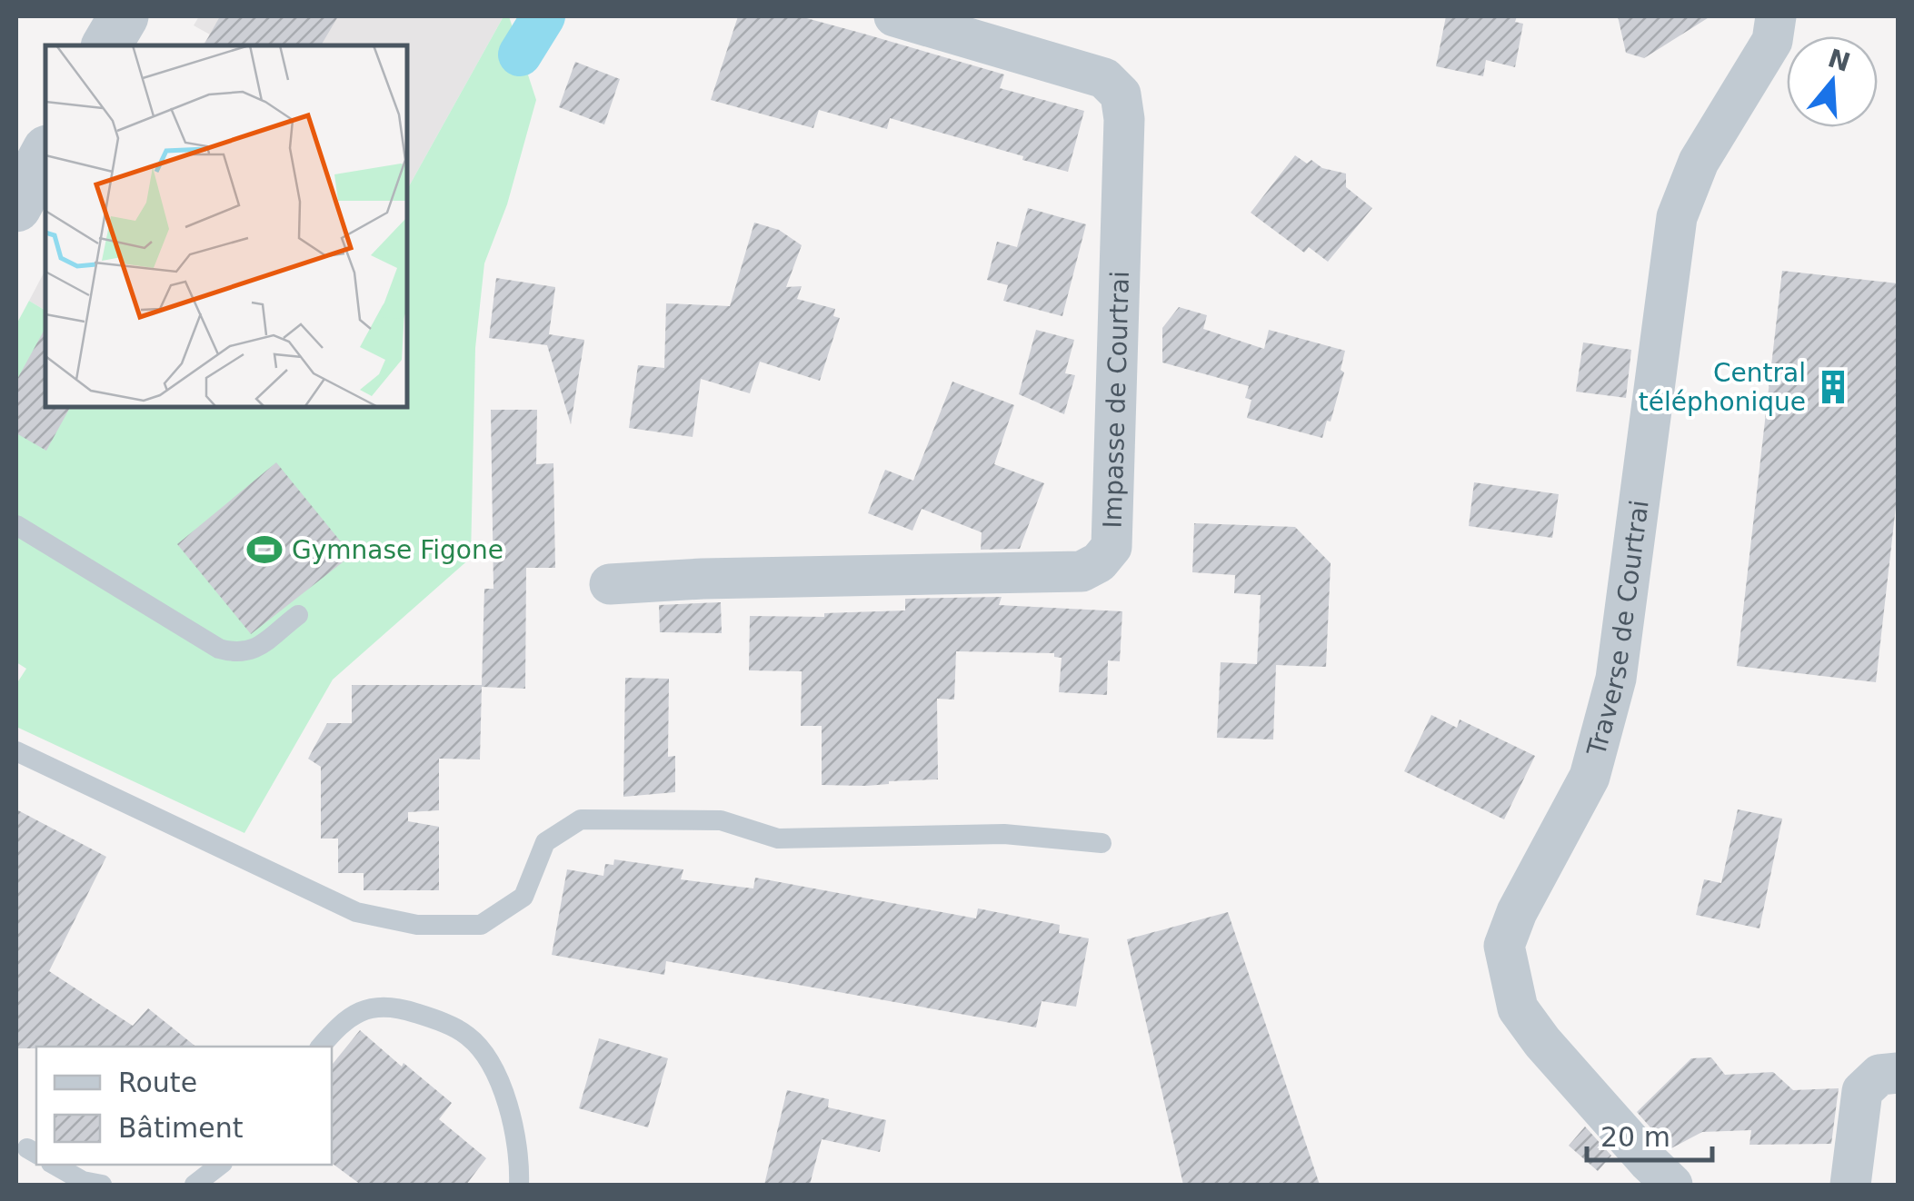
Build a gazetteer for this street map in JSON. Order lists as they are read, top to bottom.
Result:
{
  "streets": {
    "street": ["Impasse de Courtrai", "Traverse de Courtrai"]
  },
  "places": {
    "building": ["Central téléphonique"],
    "sports": ["Gymnase Figone"]
  },
  "legend": ["Route", "Bâtiment"],
  "scale_bar": "20 m",
  "north": "top"
}
